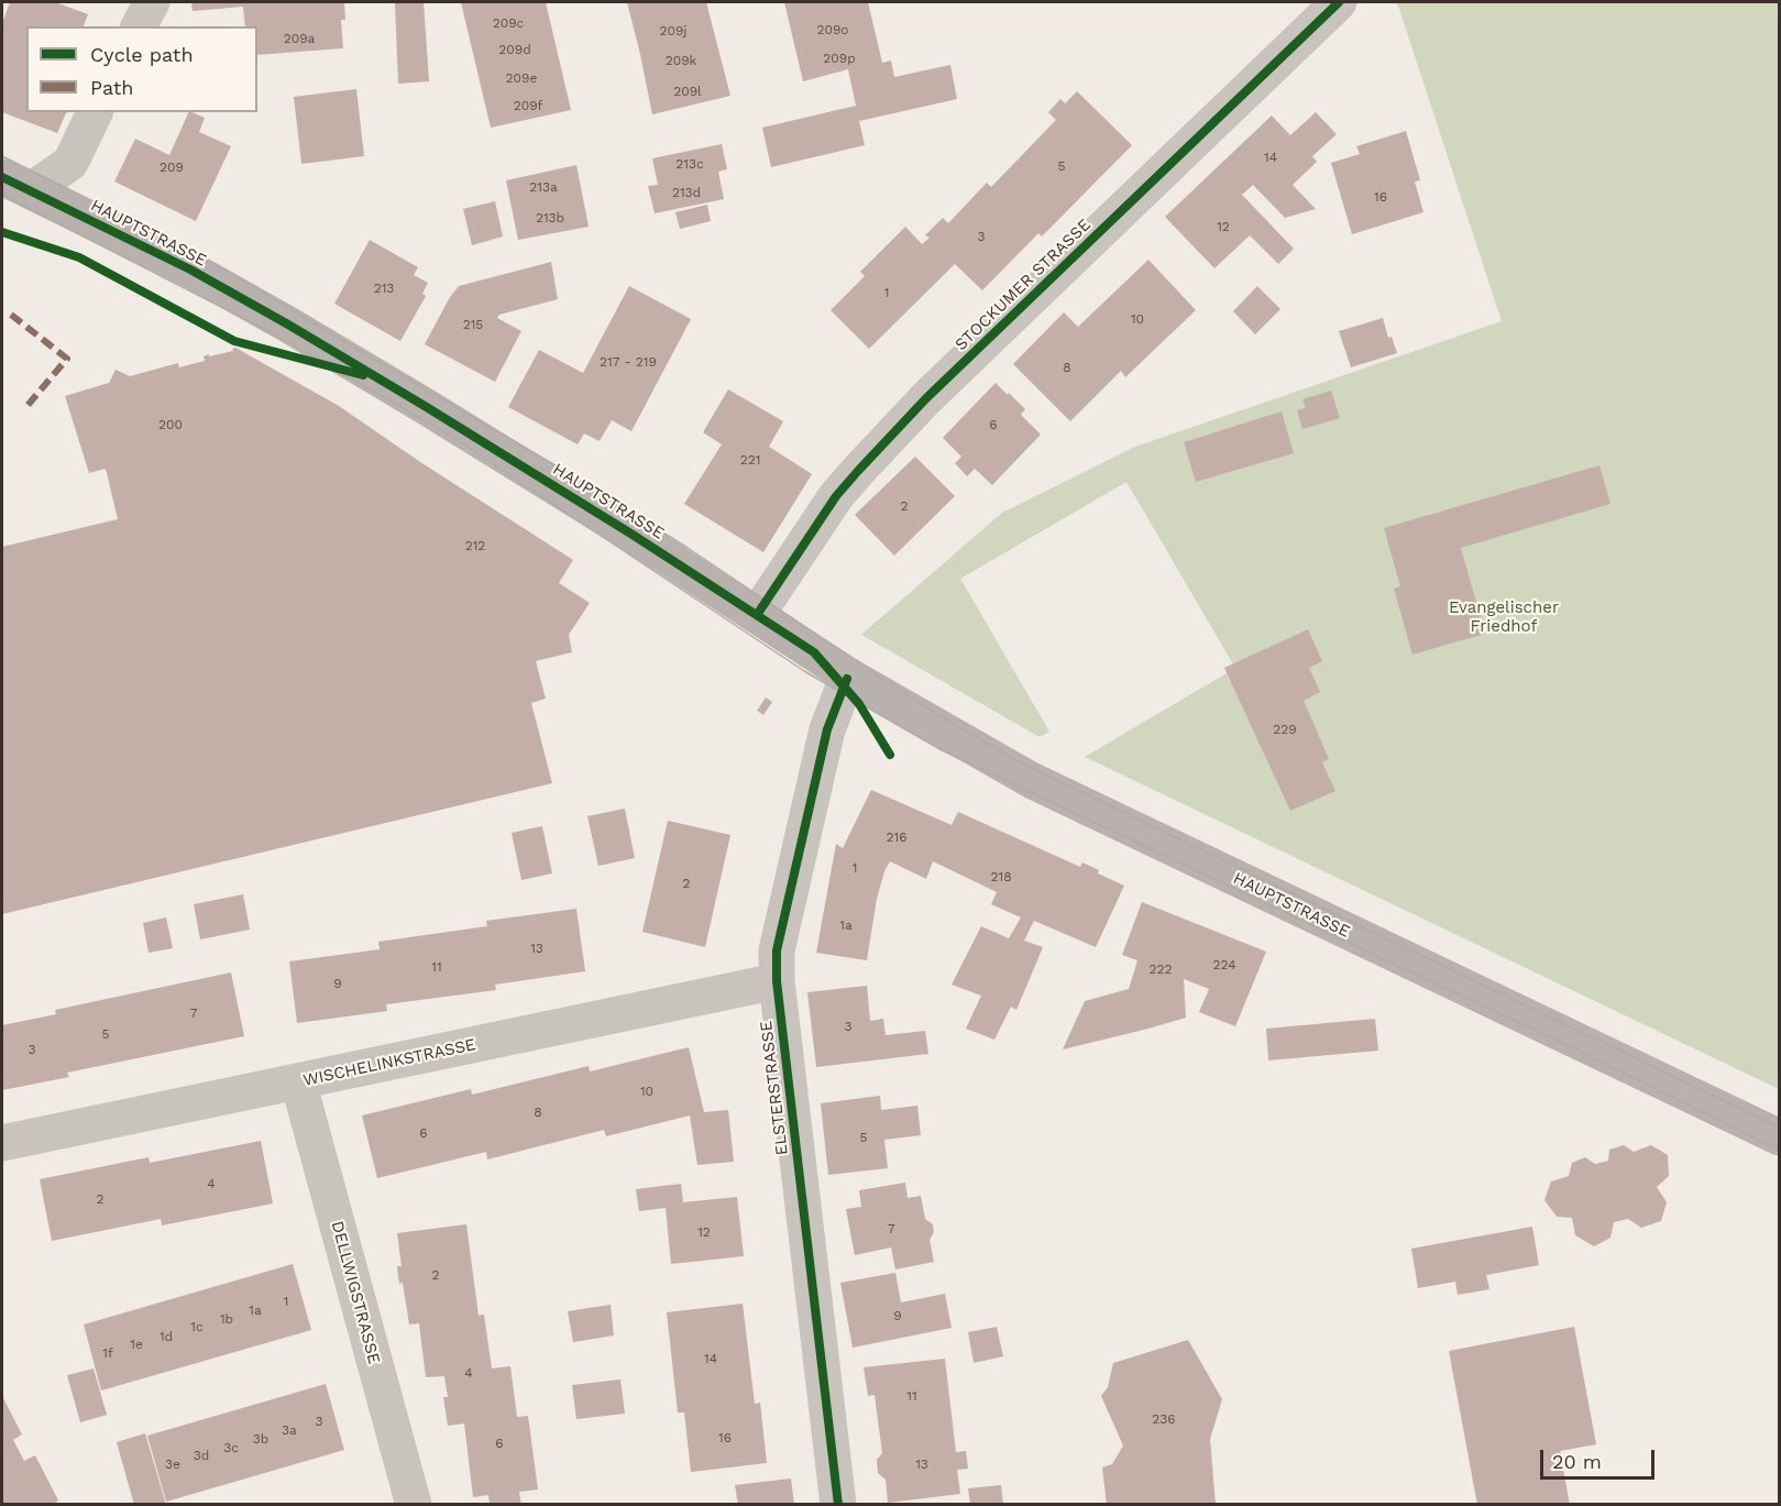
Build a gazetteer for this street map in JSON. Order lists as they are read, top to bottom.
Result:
{
  "streets": {
    "main road": ["HAUPTSTRASSE"],
    "street": [
      "STOCKUMER STRASSE",
      "WISCHELINKSTRASSE",
      "ELSTERSTRASSE",
      "DELLWIGSTRASSE"
    ]
  },
  "crossings": [
    ["HAUPTSTRASSE", "STOCKUMER STRASSE"],
    ["HAUPTSTRASSE", "ELSTERSTRASSE"],
    ["WISCHELINKSTRASSE", "ELSTERSTRASSE"],
    ["WISCHELINKSTRASSE", "DELLWIGSTRASSE"]
  ],
  "parks": ["Evangelischer Friedhof"],
  "house_numbers": [
    "209c",
    "209o",
    "209j",
    "209a",
    "209d",
    "209p",
    "209k",
    "209e",
    "209l",
    "209f",
    "14",
    "213c",
    "5",
    "209",
    "213a",
    "213d",
    "16",
    "213b",
    "12",
    "3",
    "213",
    "1",
    "10",
    "215",
    "217 - 219",
    "8",
    "200",
    "6",
    "221",
    "2",
    "212",
    "229",
    "216",
    "1",
    "218",
    "2",
    "1a",
    "13",
    "224",
    "11",
    "222",
    "9",
    "7",
    "3",
    "5",
    "3",
    "10",
    "8",
    "6",
    "5",
    "4",
    "2",
    "7",
    "12",
    "2",
    "1",
    "1a",
    "9",
    "1b",
    "1c",
    "1d",
    "1e",
    "1f",
    "14",
    "4",
    "11",
    "236",
    "3",
    "3a",
    "16",
    "3b",
    "6",
    "3c",
    "3d",
    "3e",
    "13"
  ],
  "legend": ["Cycle path", "Path"],
  "scale_bar": "20 m"
}
